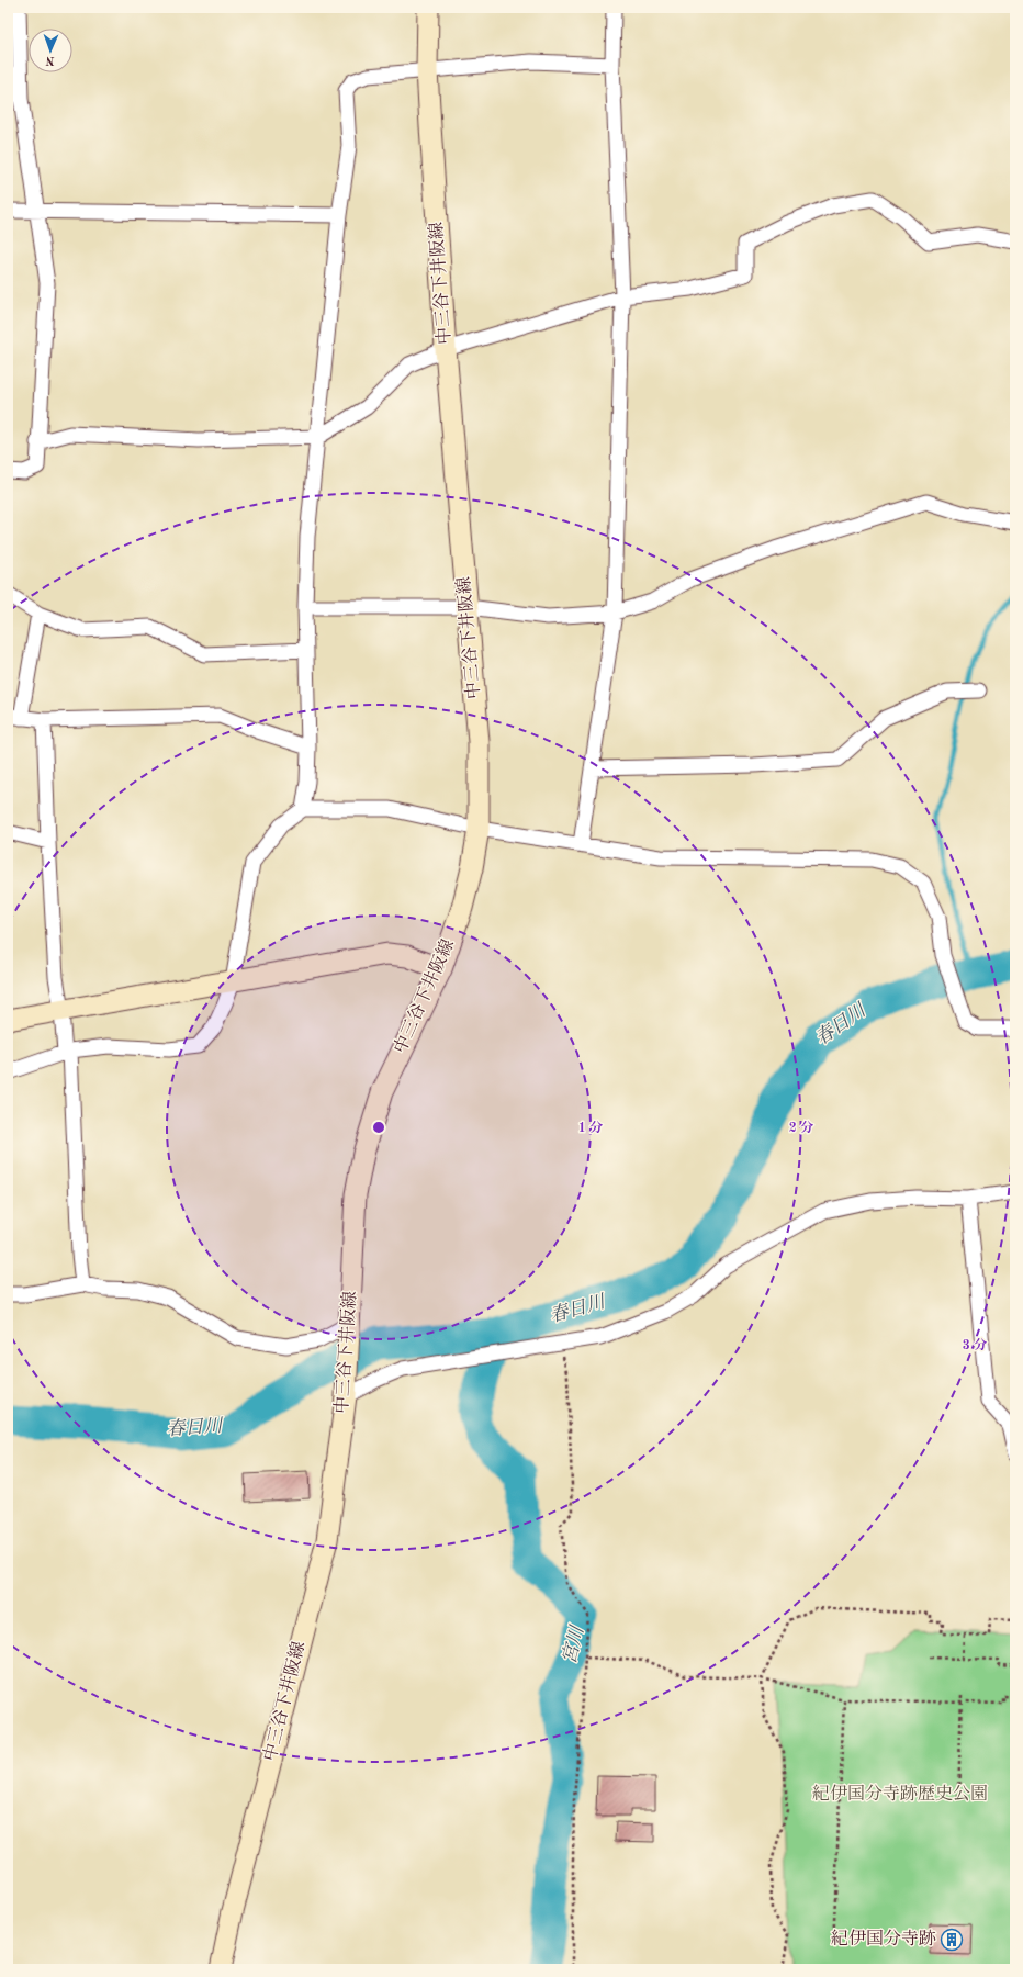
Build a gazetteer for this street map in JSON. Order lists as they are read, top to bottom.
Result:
{
  "streets": {
    "main road": ["中三谷下井阪線"]
  },
  "water": ["春日川", "宮川"],
  "parks": ["紀伊国分寺跡歴史公園"],
  "places": {
    "building": ["紀伊国分寺跡"]
  },
  "north": "bottom",
  "rings": ["1 分", "2 分", "3 分"]
}
